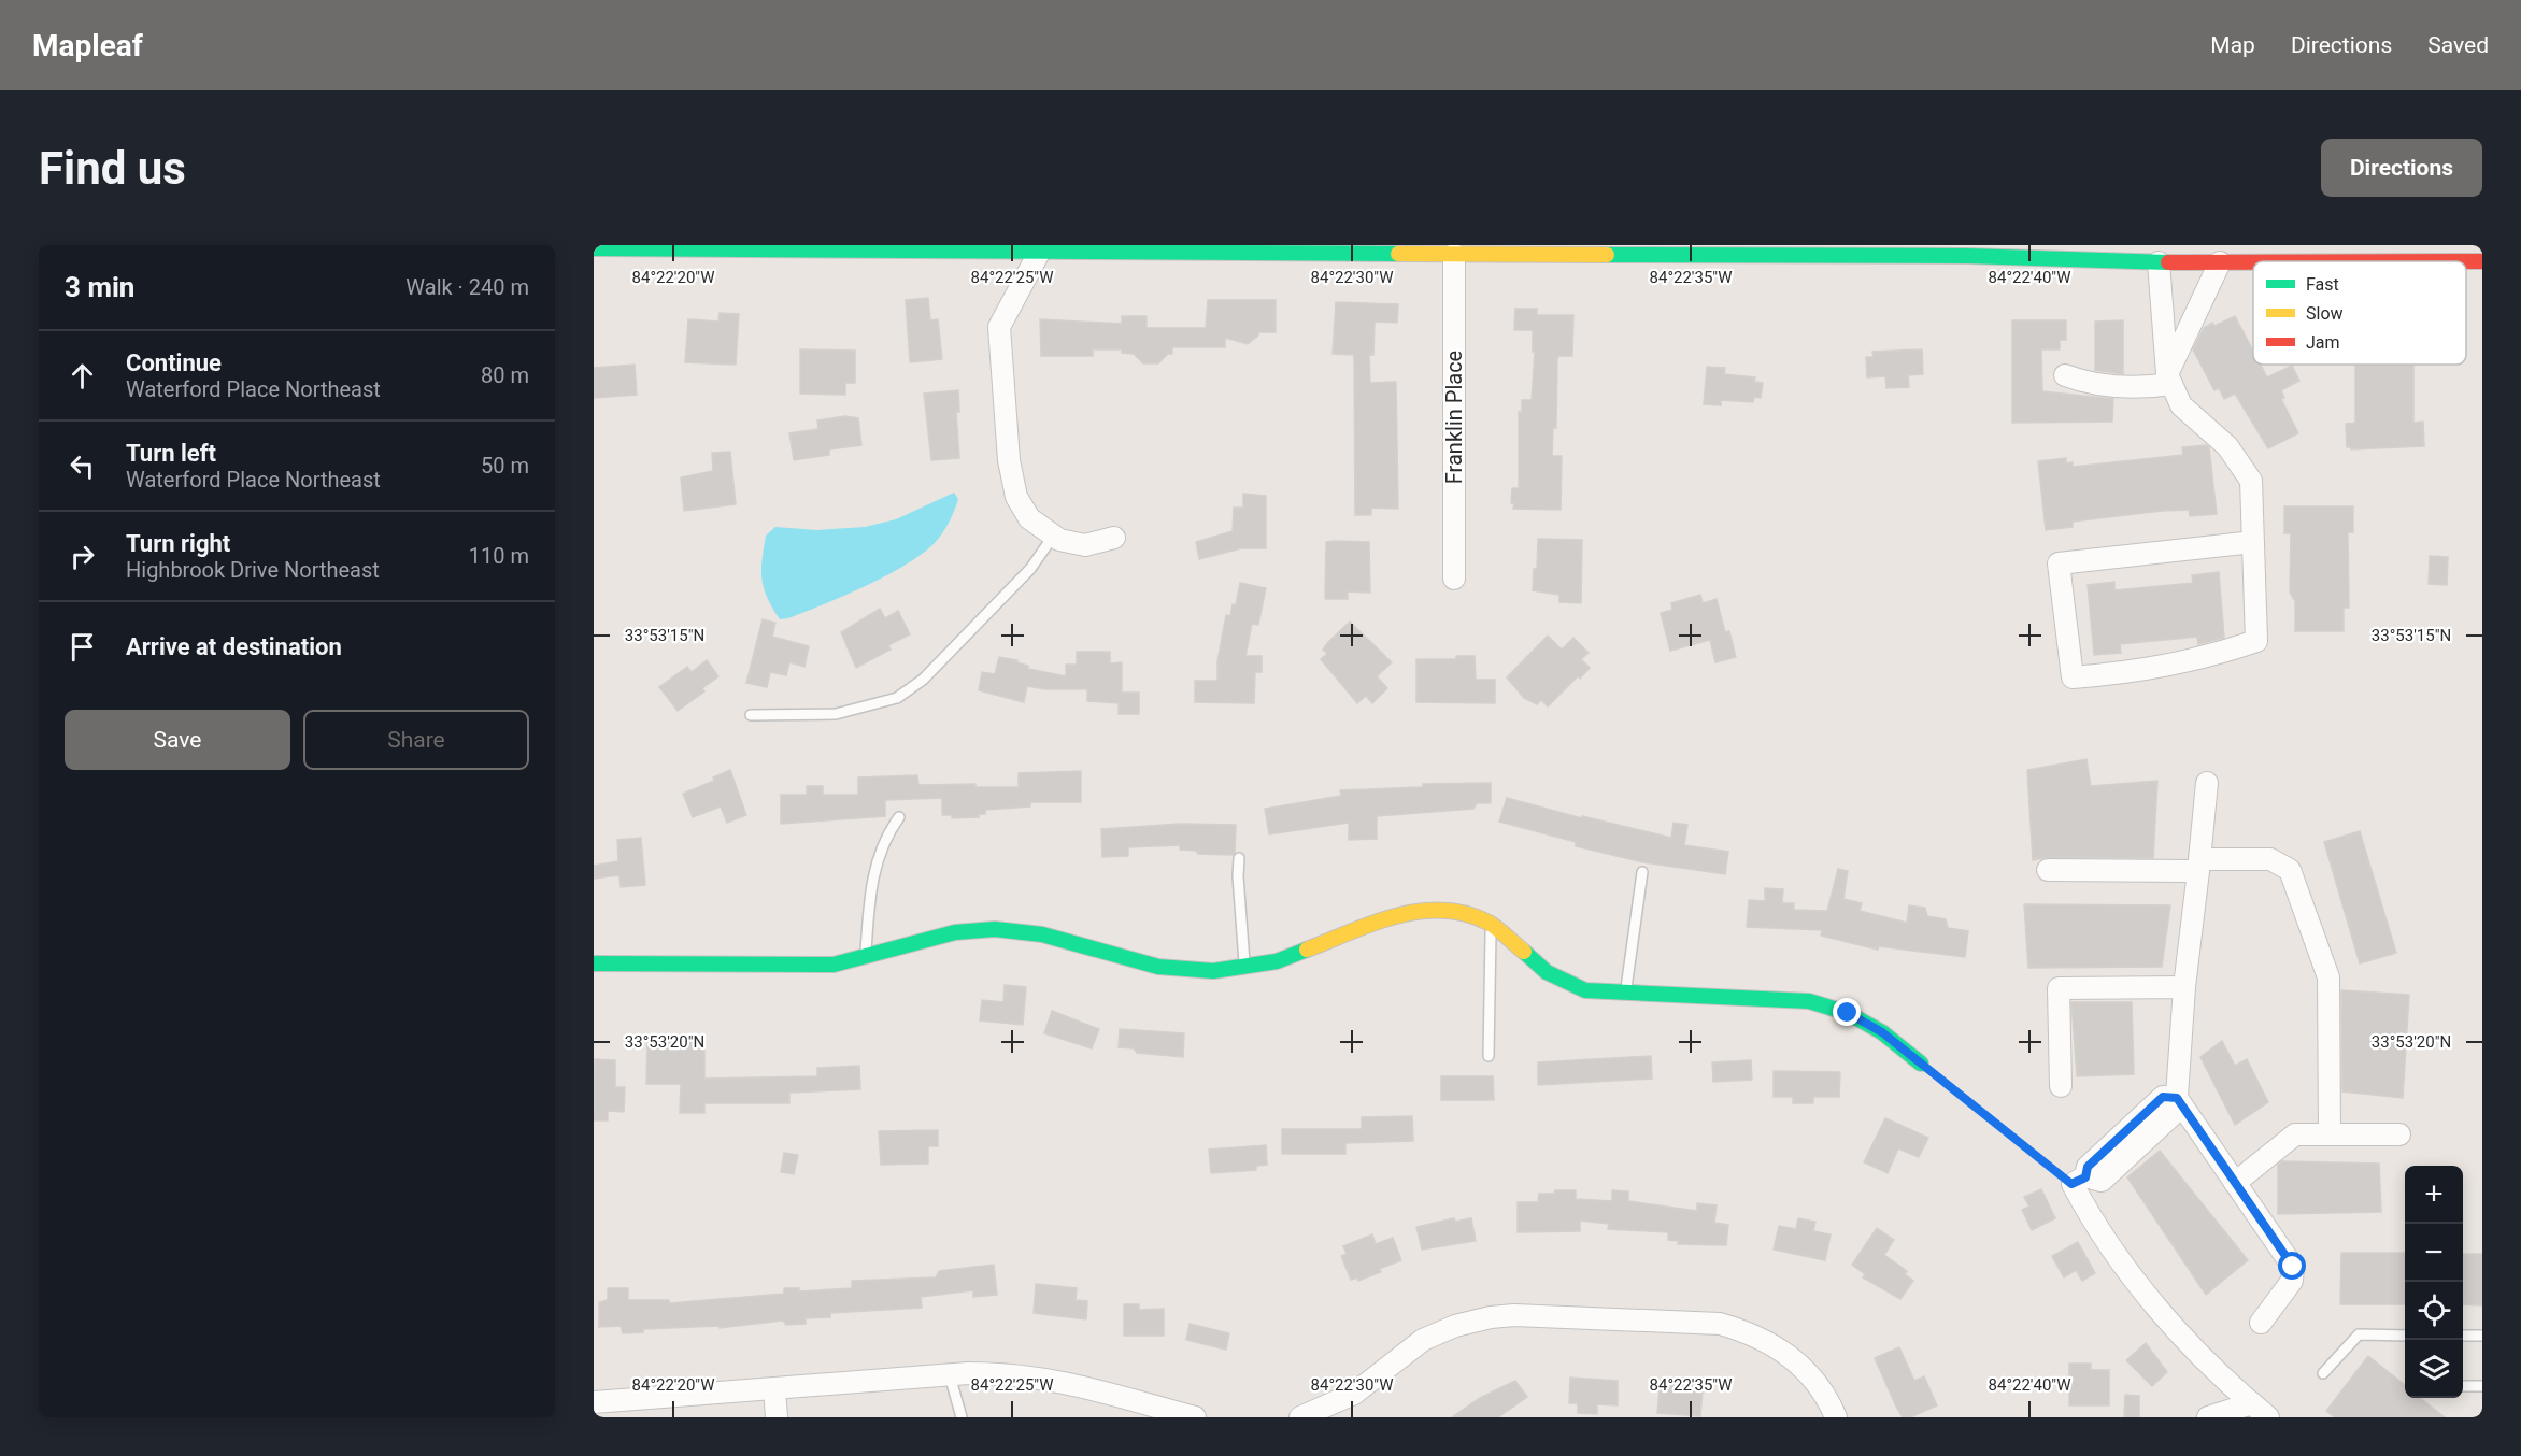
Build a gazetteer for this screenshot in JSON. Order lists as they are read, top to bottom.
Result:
{
  "streets": {
    "street": ["Franklin Place"]
  },
  "legend": ["Fast", "Slow", "Jam"],
  "page": {
    "header": "Mapleaf",
    "nav": ["Map", "Directions", "Saved"],
    "buttons": [
      "Directions",
      ["Save", "Share"]
    ],
    "title": "Find us",
    "heading": ["3 min", "Walk · 240 m"],
    "list": [
      ["Continue", "Waterford Place Northeast", "80 m"],
      ["Turn left", "Waterford Place Northeast", "50 m"],
      ["Turn right", "Highbrook Drive Northeast", "110 m"],
      "Arrive at destination"
    ],
    "map_buttons": ["+", "−"]
  },
  "coordinates": [
    "84°22'20\"W",
    "84°22'25\"W",
    "84°22'30\"W",
    "84°22'35\"W",
    "84°22'40\"W",
    "33°53'15\"N",
    "33°53'20\"N"
  ]
}
